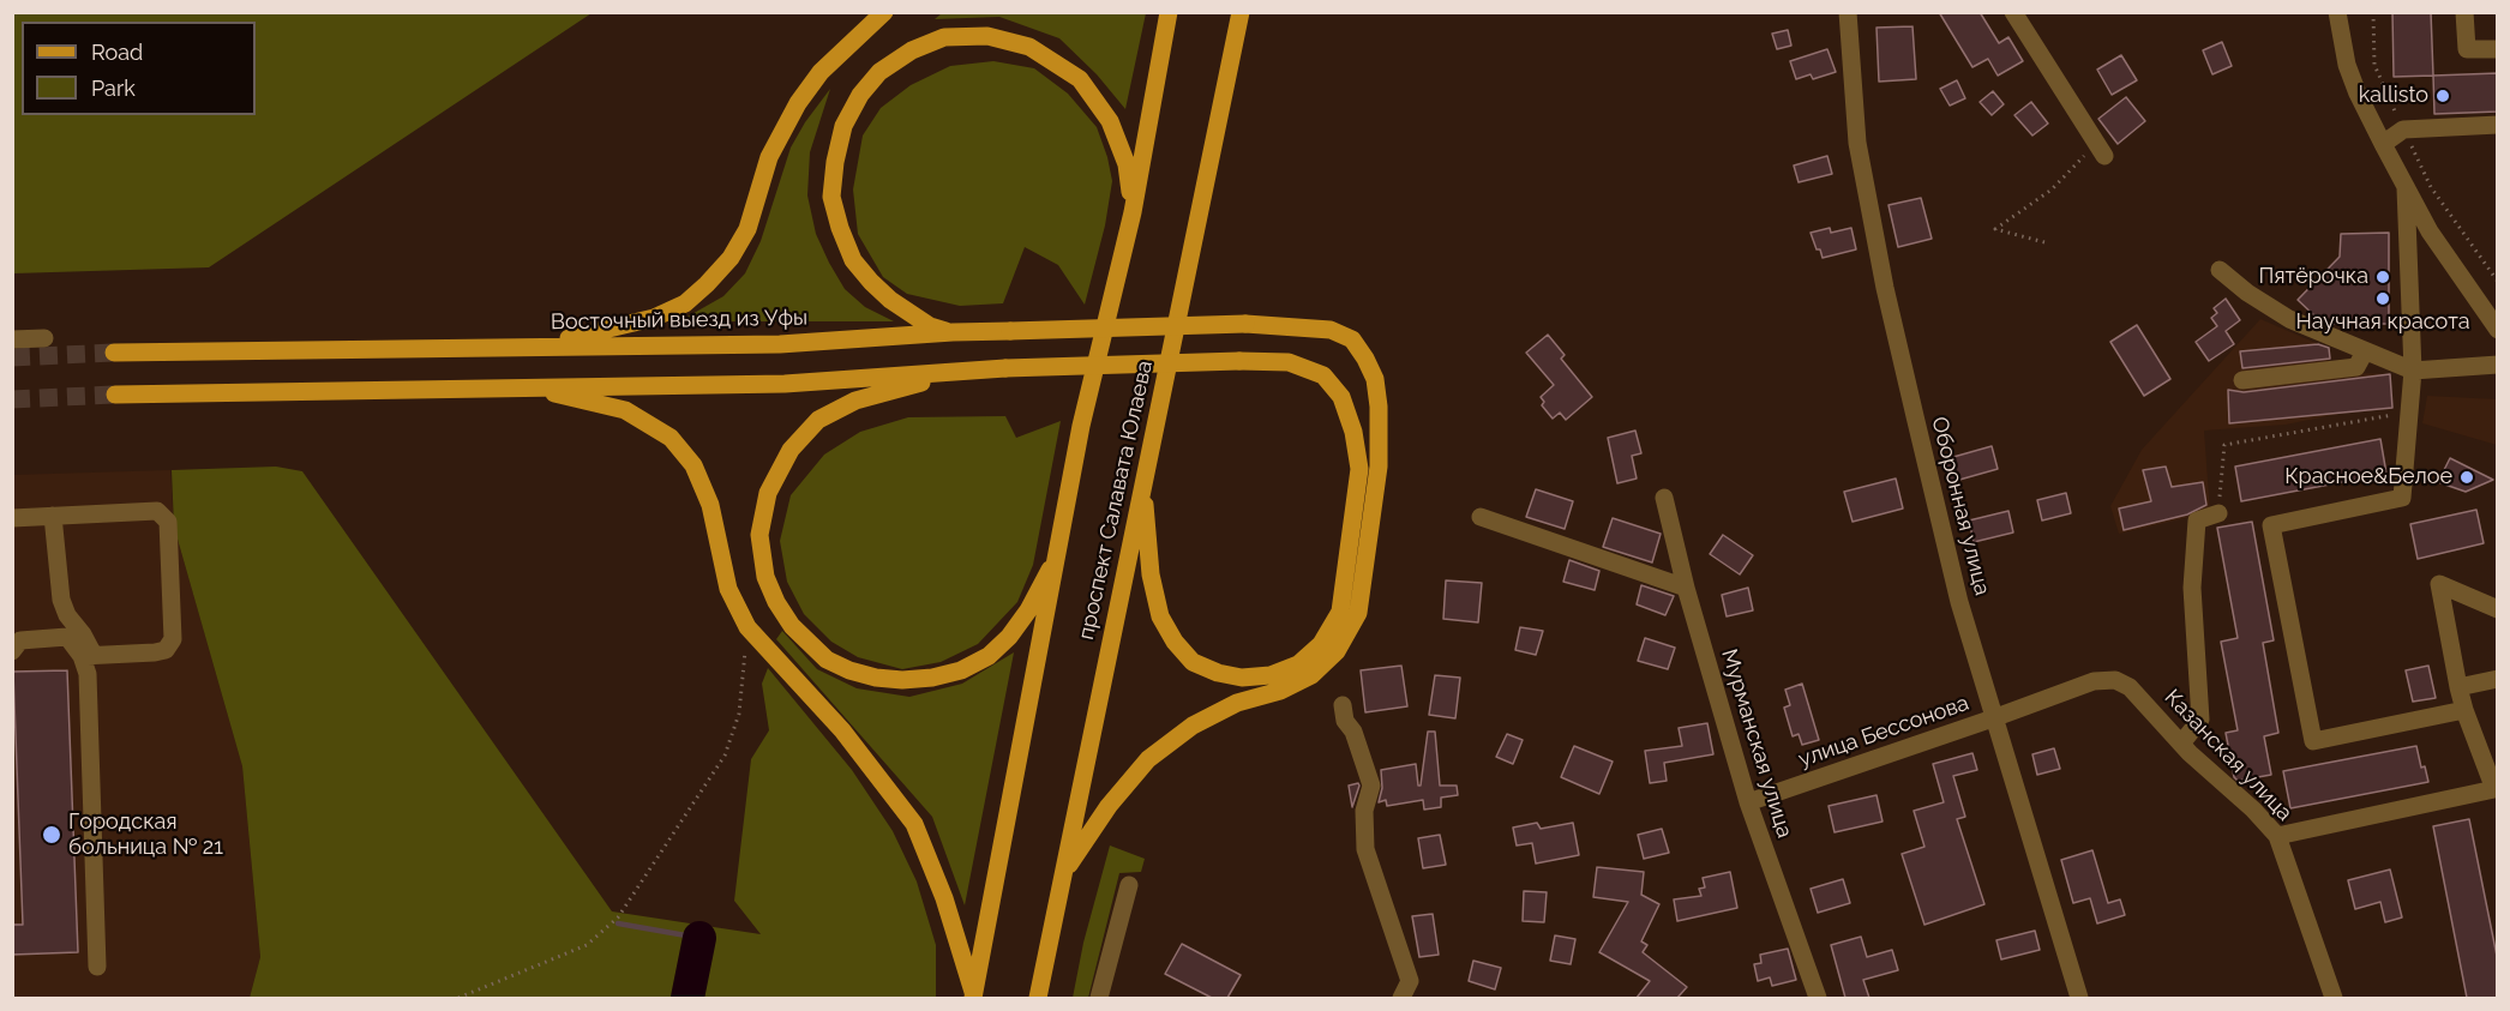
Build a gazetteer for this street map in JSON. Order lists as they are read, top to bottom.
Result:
{
  "streets": {
    "main road": ["Восточный выезд из Уфы", "проспект Салавата Юлаева"],
    "street": [
      "Оборонная улица",
      "улица Бессонова",
      "Мурманская улица",
      "Казанская улица"
    ]
  },
  "crossings": [
    ["Восточный выезд из Уфы", "проспект Салавата Юлаева"],
    ["Оборонная улица", "улица Бессонова"],
    ["Оборонная улица", "Казанская улица"],
    ["улица Бессонова", "Мурманская улица"],
    ["улица Бессонова", "Казанская улица"]
  ],
  "places": [
    "kallisto",
    "Пятёрочка",
    "Научная красота",
    "Красное&Белое",
    "Городская больница № 21"
  ],
  "legend": ["Road", "Park"]
}
